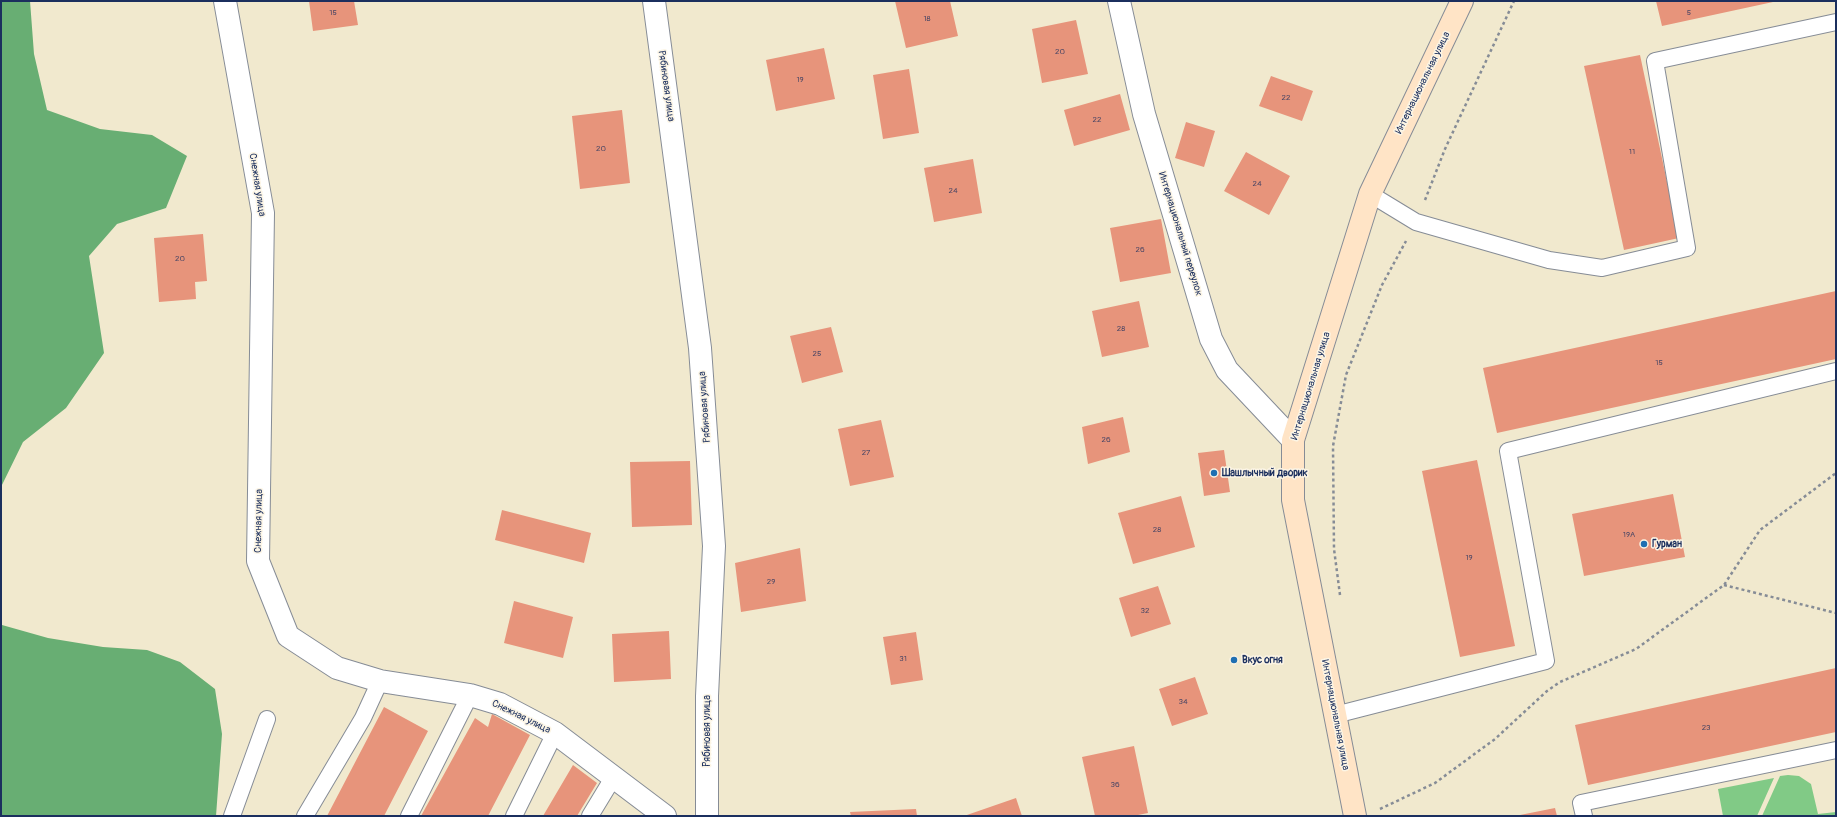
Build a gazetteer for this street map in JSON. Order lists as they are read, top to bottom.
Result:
{
  "streets": {
    "main road": ["Интернациональная улица"],
    "street": ["Рябиновая улица", "Снежная улица", "Интернациональный переулок"]
  },
  "crossings": [
    ["Интернациональная улица", "Интернациональный переулок"]
  ],
  "places": ["Шашлычный дворик", "Гурман", "Вкус огня"],
  "house_numbers": [
    "15",
    "5",
    "18",
    "20",
    "19",
    "22",
    "22",
    "20",
    "11",
    "24",
    "24",
    "26",
    "20",
    "28",
    "25",
    "15",
    "26",
    "27",
    "28",
    "19А",
    "19",
    "29",
    "32",
    "31",
    "34",
    "23",
    "36"
  ]
}
